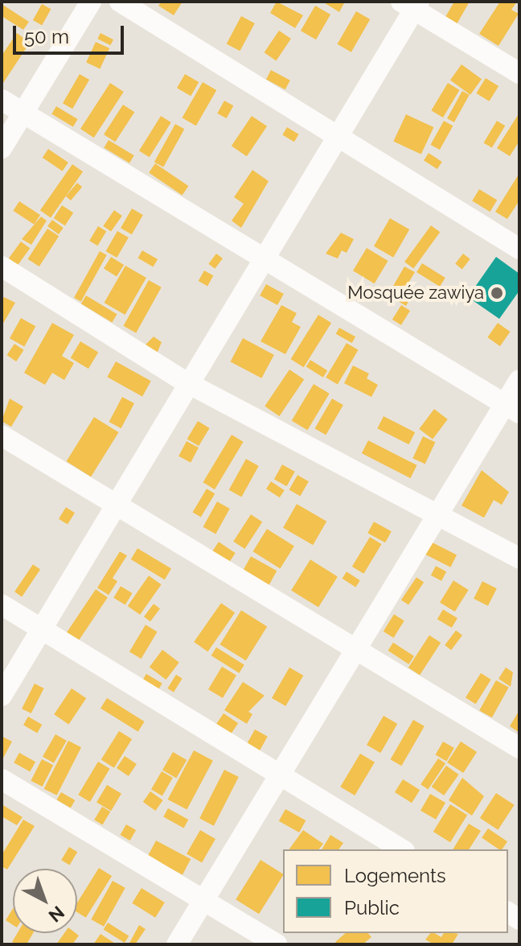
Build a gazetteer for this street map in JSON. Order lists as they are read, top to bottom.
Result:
{
  "places": ["Mosquée zawiya"],
  "legend": ["Logements", "Public"],
  "scale_bar": "50 m",
  "north": "bottom right"
}
